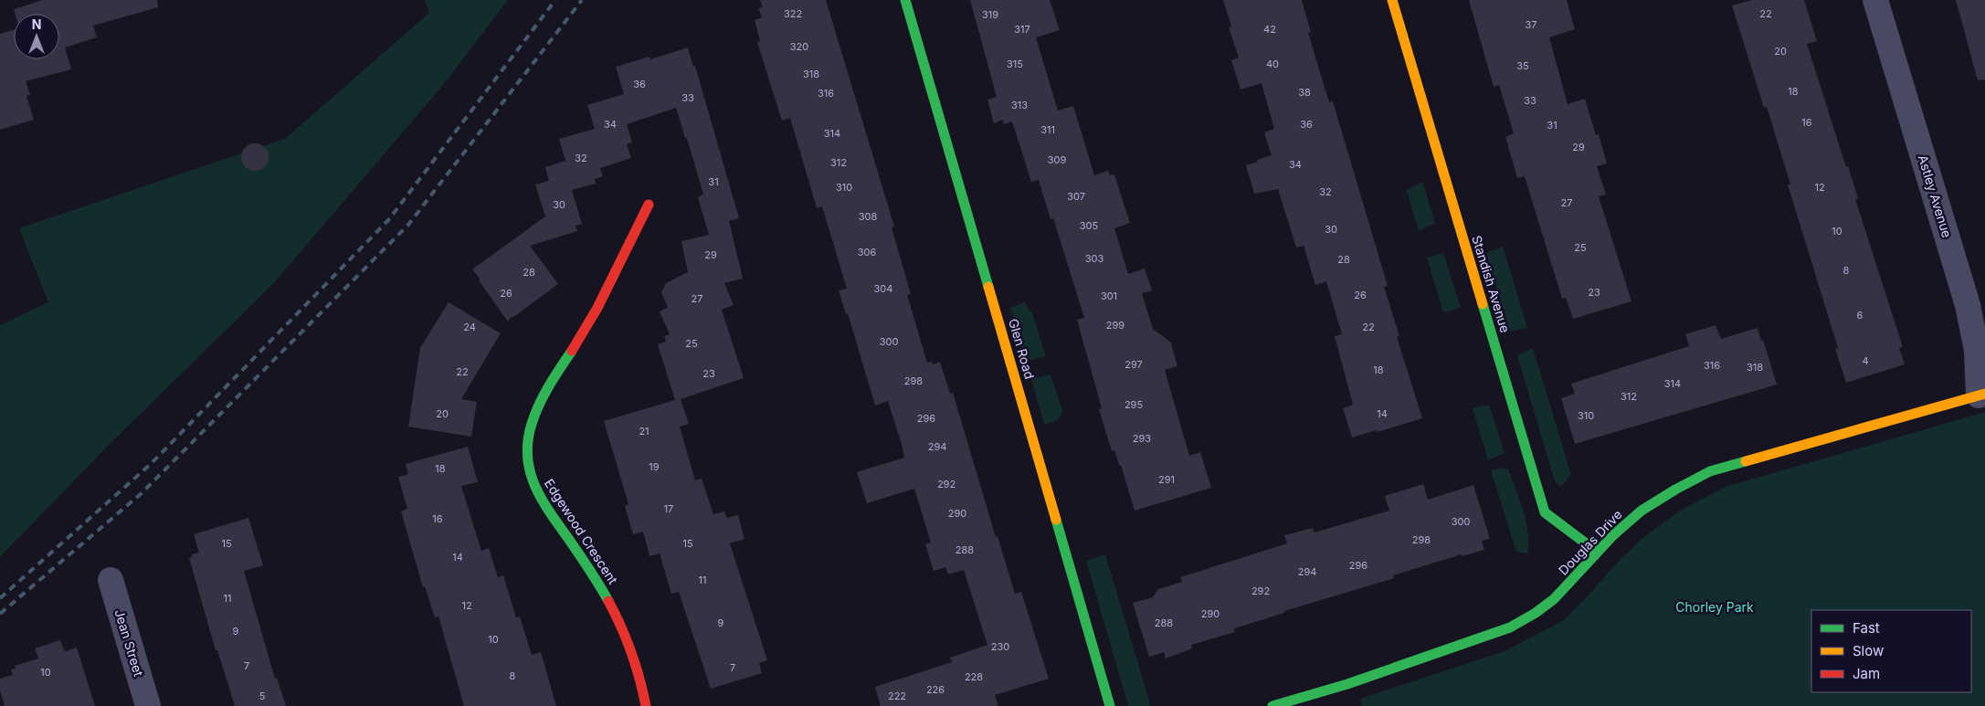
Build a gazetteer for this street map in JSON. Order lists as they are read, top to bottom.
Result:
{
  "streets": {
    "street": [
      "Astley Avenue",
      "Standish Avenue",
      "Glen Road",
      "Edgewood Crescent",
      "Douglas Drive",
      "Jean Street"
    ]
  },
  "crossings": [
    ["Astley Avenue", "Douglas Drive"],
    ["Standish Avenue", "Douglas Drive"]
  ],
  "parks": ["Chorley Park"],
  "house_numbers": [
    "322",
    "22",
    "319",
    "37",
    "317",
    "42",
    "320",
    "20",
    "315",
    "40",
    "35",
    "318",
    "36",
    "18",
    "38",
    "316",
    "33",
    "33",
    "313",
    "16",
    "34",
    "36",
    "31",
    "311",
    "314",
    "29",
    "32",
    "309",
    "312",
    "34",
    "31",
    "310",
    "12",
    "32",
    "307",
    "27",
    "30",
    "308",
    "305",
    "30",
    "10",
    "25",
    "306",
    "29",
    "303",
    "28",
    "8",
    "28",
    "304",
    "23",
    "26",
    "26",
    "301",
    "27",
    "6",
    "299",
    "24",
    "22",
    "300",
    "25",
    "4",
    "297",
    "316",
    "318",
    "18",
    "22",
    "23",
    "298",
    "314",
    "312",
    "295",
    "20",
    "14",
    "310",
    "296",
    "21",
    "293",
    "294",
    "19",
    "18",
    "291",
    "292",
    "17",
    "290",
    "16",
    "300",
    "298",
    "15",
    "15",
    "288",
    "14",
    "296",
    "294",
    "11",
    "292",
    "11",
    "12",
    "290",
    "9",
    "288",
    "9",
    "10",
    "230",
    "7",
    "7",
    "10",
    "8",
    "228",
    "226",
    "5",
    "222"
  ],
  "legend": ["Fast", "Slow", "Jam"],
  "north": "top"
}
